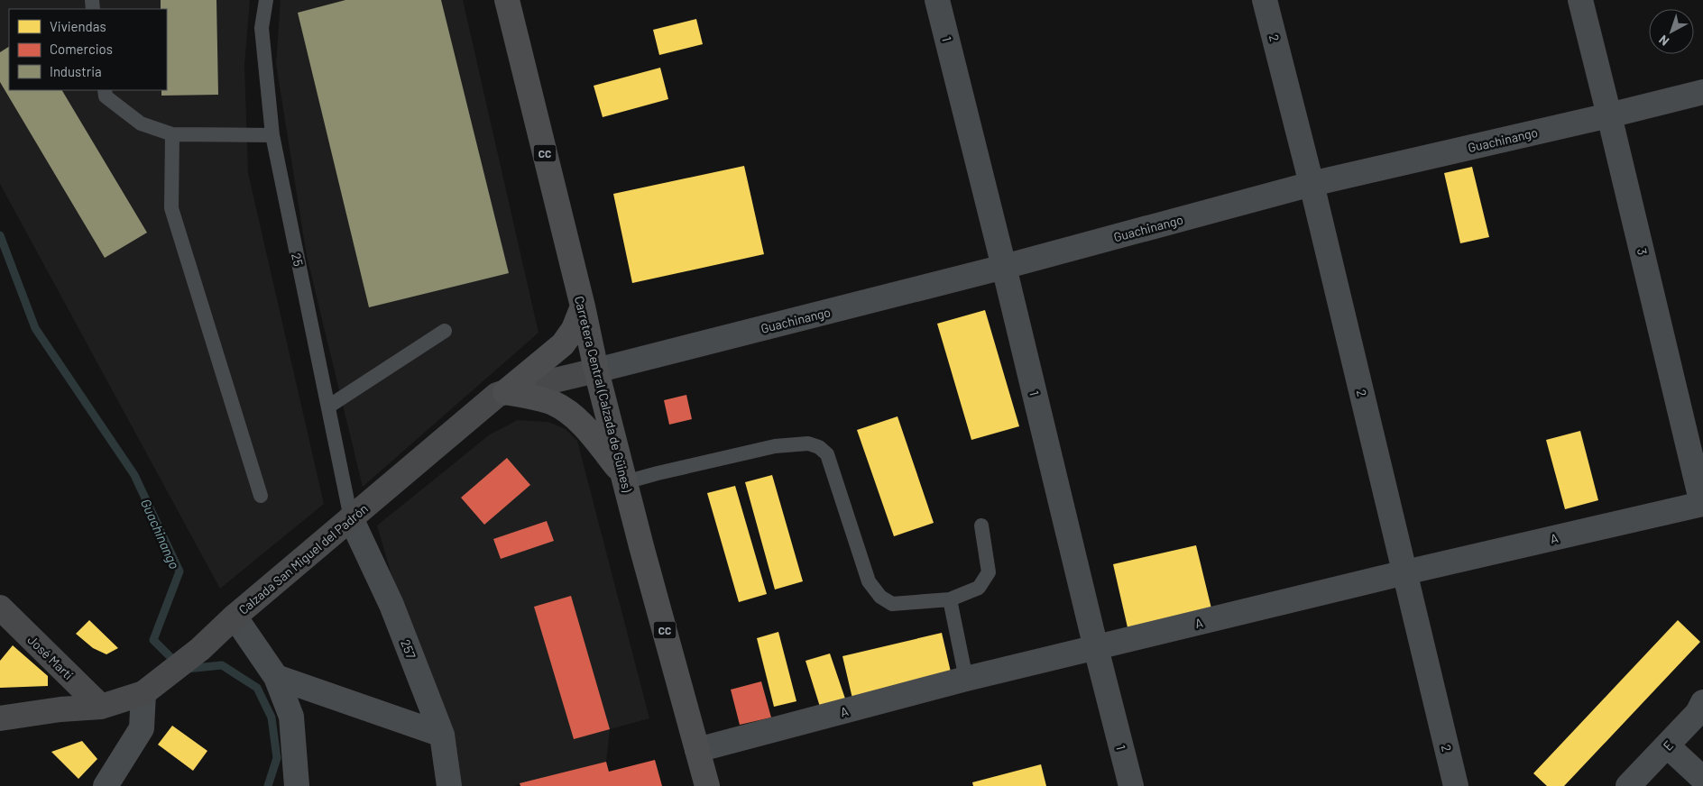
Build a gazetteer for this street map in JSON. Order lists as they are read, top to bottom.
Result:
{
  "streets": {
    "main road": [
      "CC",
      "Carretera Central (Calzada de Güines)",
      "Calzada San Miguel del Padrón",
      "José Martí"
    ],
    "street": [
      "2",
      "1",
      "Guachinango",
      "3",
      "A",
      "257",
      "E"
    ],
    "lane": ["25"]
  },
  "crossings": [
    ["2", "Guachinango"],
    ["2", "A"],
    ["1", "Guachinango"],
    ["1", "A"],
    ["Guachinango", "3"],
    ["Guachinango", "Carretera Central (Calzada de Güines)"],
    ["Guachinango", "Calzada San Miguel del Padrón"],
    ["3", "A"],
    ["25", "Calzada San Miguel del Padrón"],
    ["25", "257"],
    ["Carretera Central (Calzada de Güines)", "A"],
    ["Carretera Central (Calzada de Güines)", "Calzada San Miguel del Padrón"],
    ["Calzada San Miguel del Padrón", "257"],
    ["Calzada San Miguel del Padrón", "José Martí"]
  ],
  "water": ["Guachinango"],
  "legend": ["Viviendas", "Comercios", "Industria"],
  "north": "bottom left"
}
